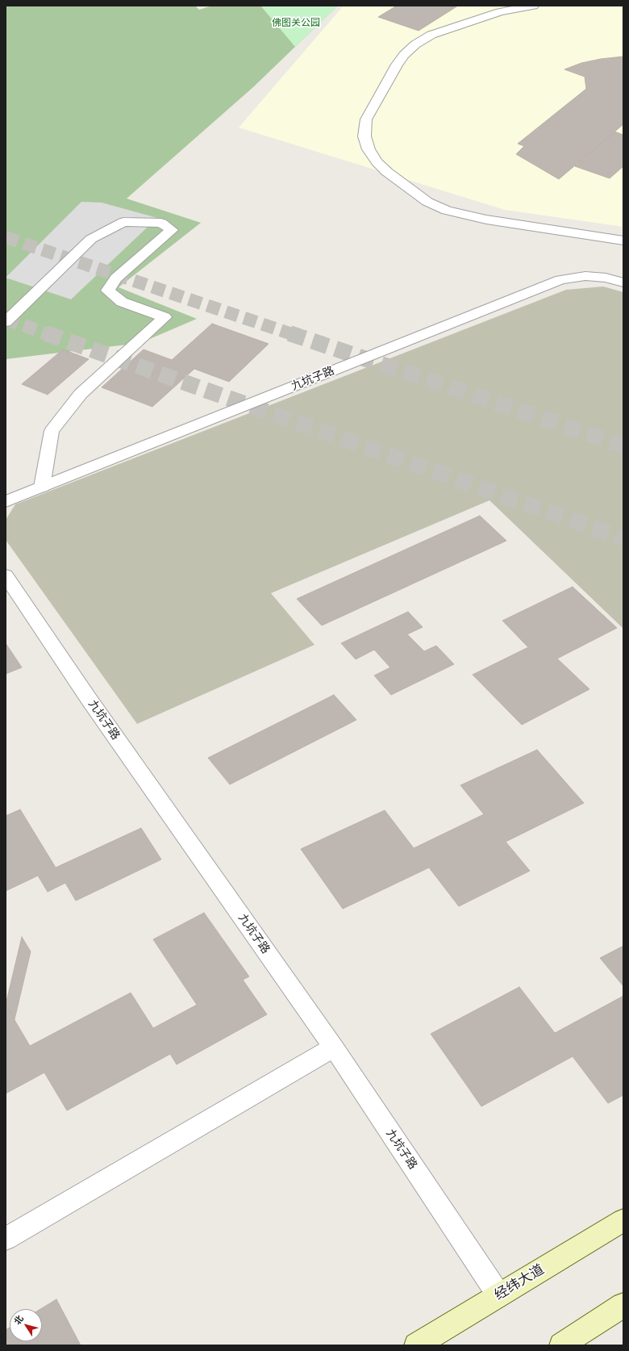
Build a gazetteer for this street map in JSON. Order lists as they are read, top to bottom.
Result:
{
  "streets": {
    "main road": ["经纬大道"],
    "street": ["九坑子路"]
  },
  "crossings": [
    ["九坑子路", "经纬大道"]
  ],
  "parks": ["佛图关公园"],
  "north": "top left"
}
